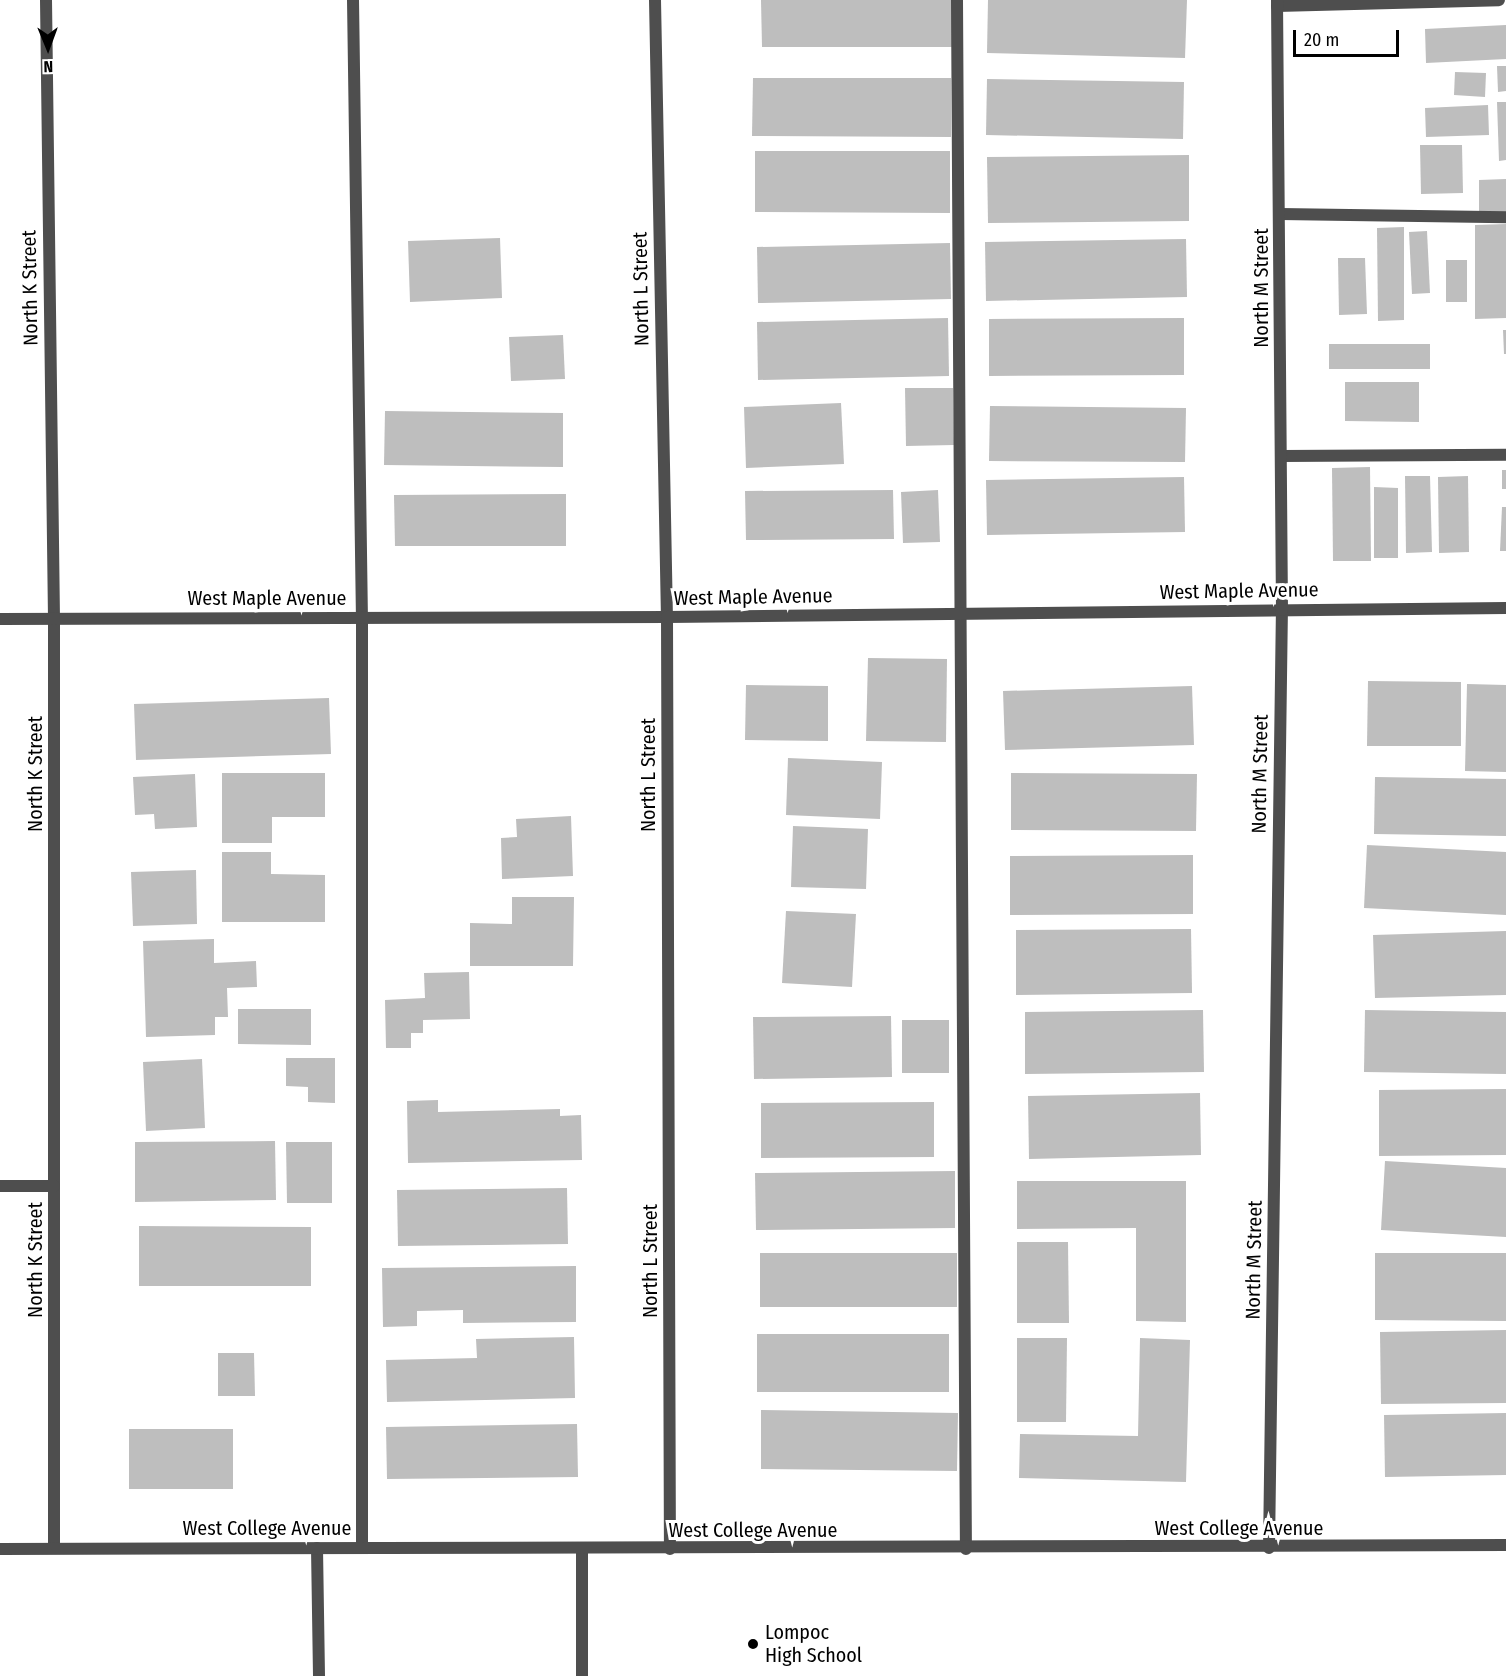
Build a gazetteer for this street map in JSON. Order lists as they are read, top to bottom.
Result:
{
  "streets": {
    "street": [
      "North K Street",
      "North M Street",
      "North L Street",
      "West Maple Avenue",
      "West College Avenue"
    ]
  },
  "crossings": [
    ["North K Street", "West Maple Avenue"],
    ["North K Street", "West College Avenue"],
    ["North M Street", "West Maple Avenue"],
    ["North M Street", "West College Avenue"],
    ["North L Street", "West Maple Avenue"],
    ["North L Street", "West College Avenue"]
  ],
  "places": ["Lompoc High School"],
  "scale_bar": "20 m",
  "north": "bottom"
}
